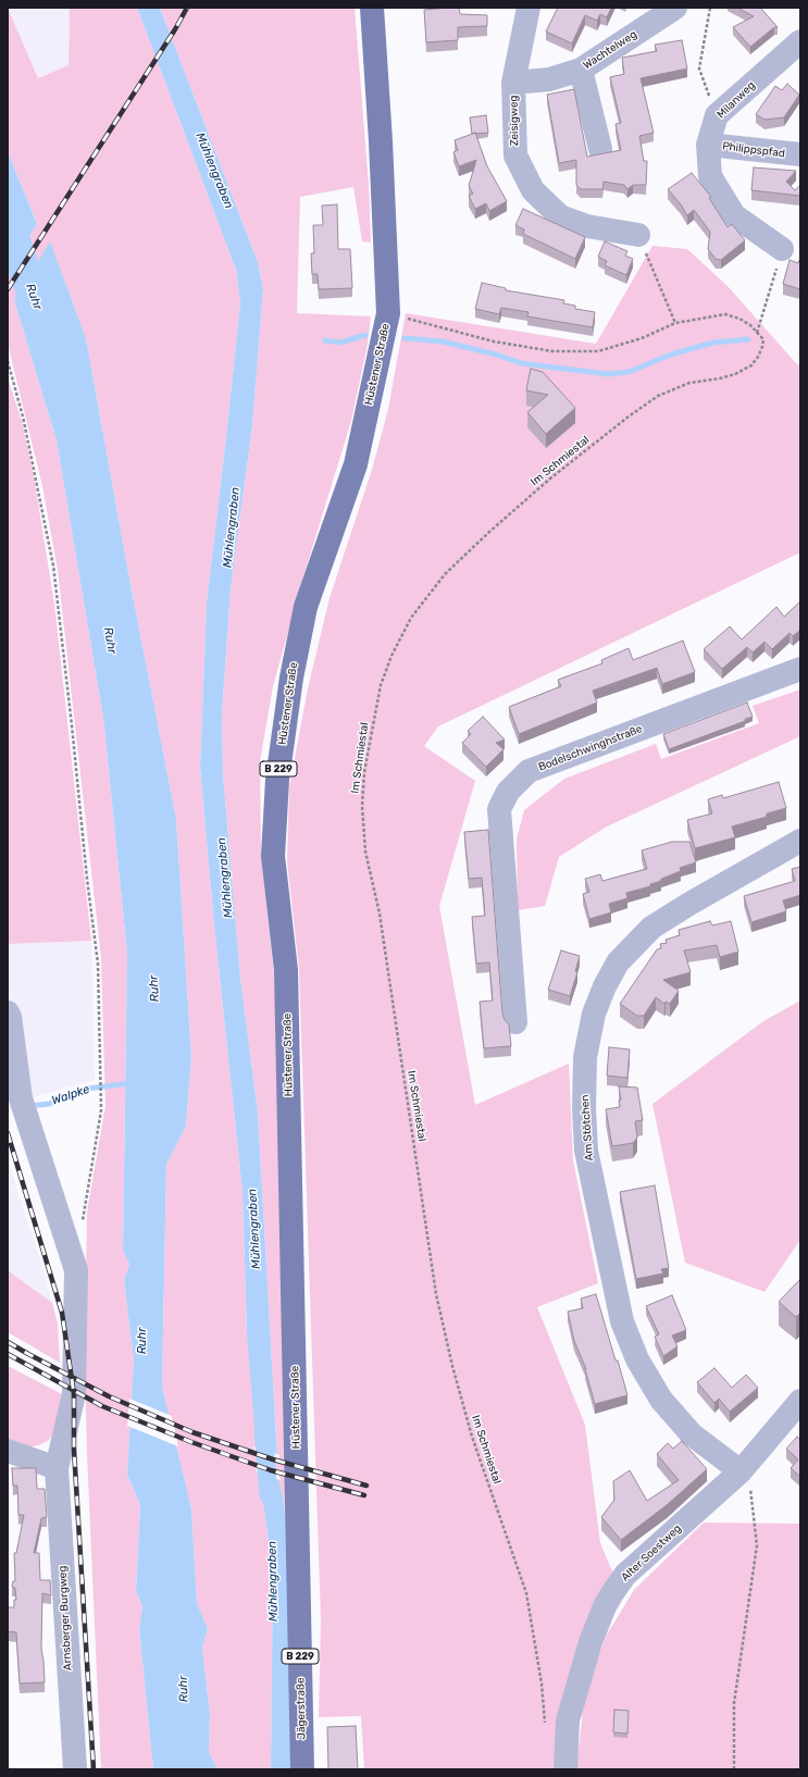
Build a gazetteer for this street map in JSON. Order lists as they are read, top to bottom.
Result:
{
  "streets": {
    "main road": ["Hüstener Straße", "B 229", "Jägerstraße"],
    "street": [
      "Wachtelweg",
      "Milanweg",
      "Zeisigweg",
      "Philippspfad",
      "Bodelschwinghstraße",
      "Am Stötchen",
      "Alter Soestweg",
      "Arnsberger Burgweg"
    ],
    "path": ["Im Schmiestal"]
  },
  "crossings": [
    ["Wachtelweg", "Zeisigweg"],
    ["Milanweg", "Philippspfad"],
    ["Hüstener Straße", "Jägerstraße"],
    ["Am Stötchen", "Alter Soestweg"]
  ],
  "water": ["Mühlengraben", "Ruhr", "Walpke"]
}
